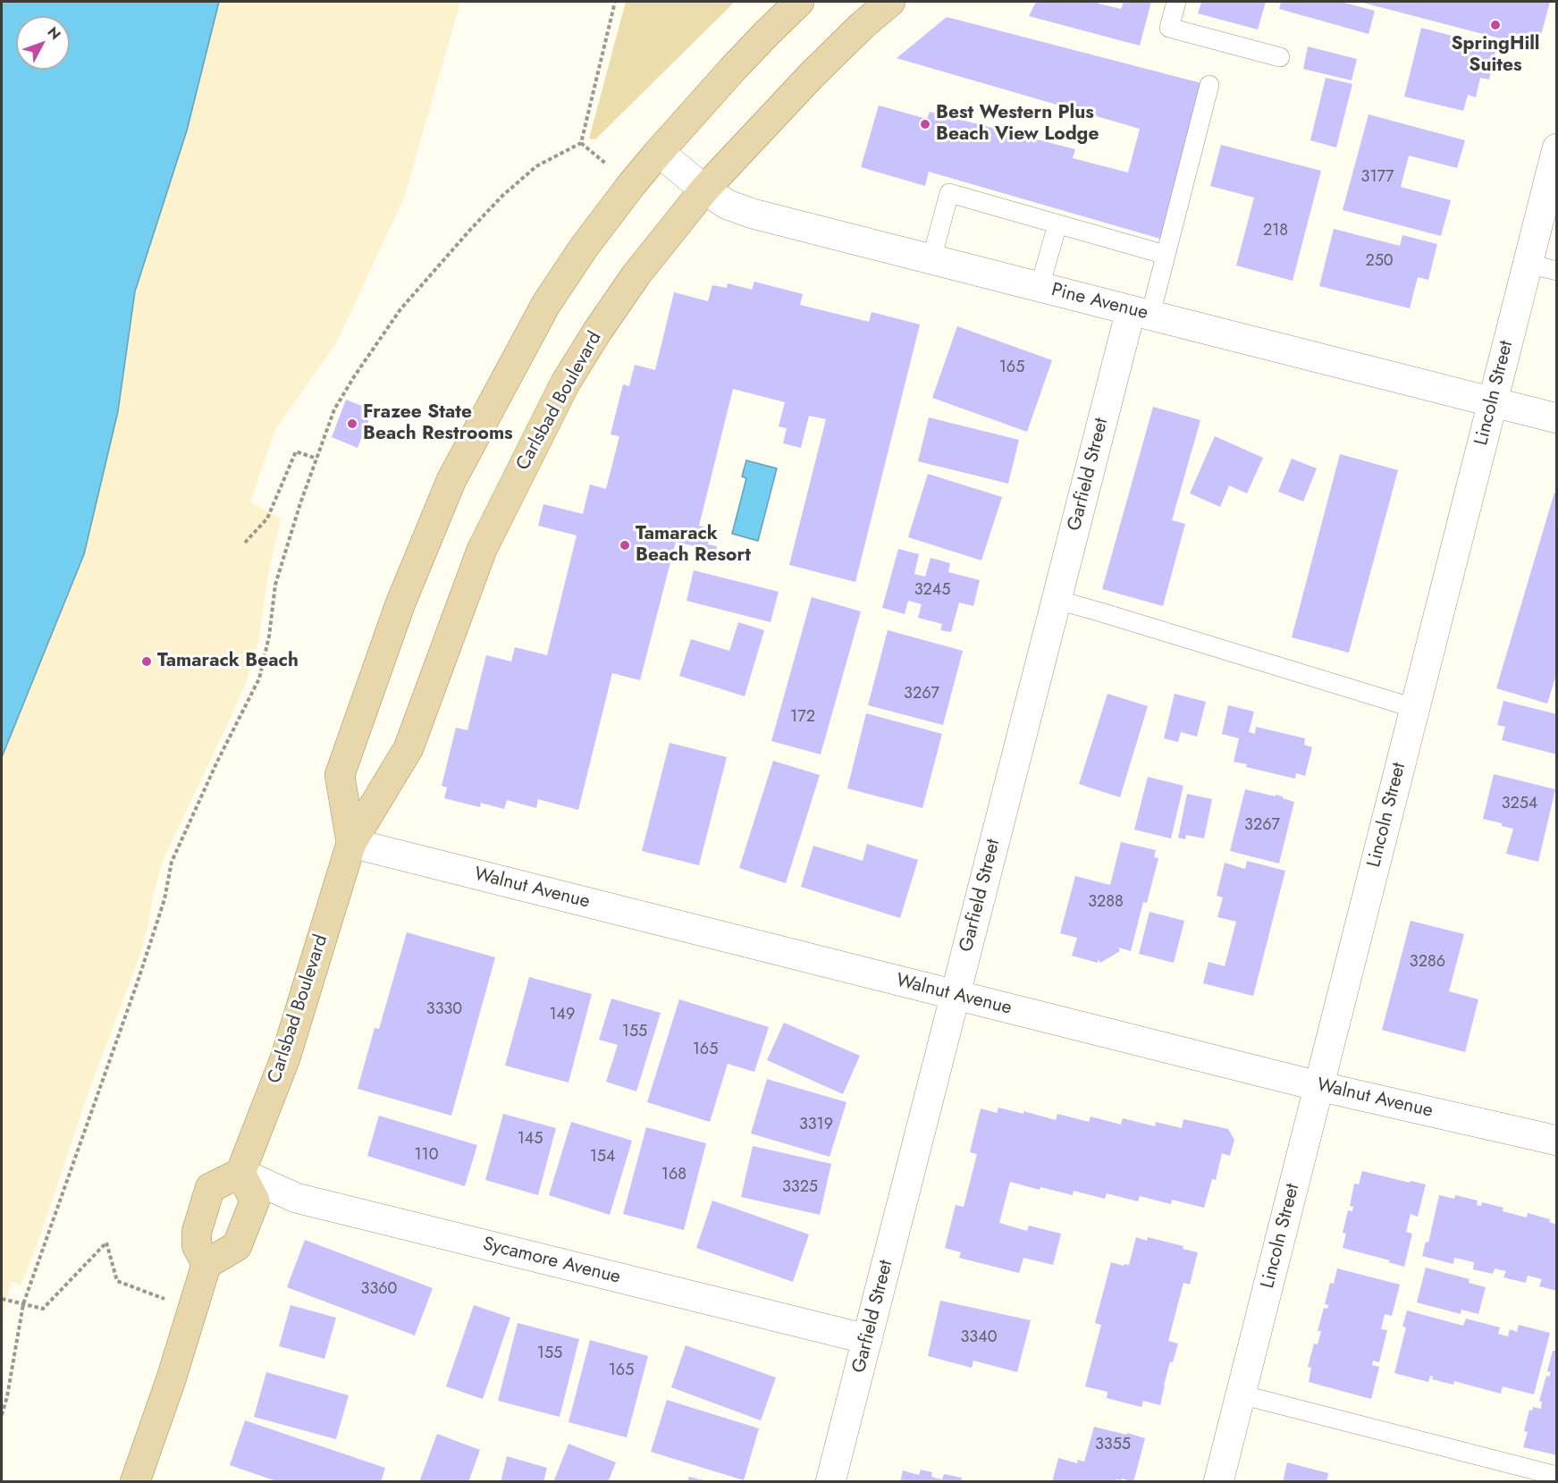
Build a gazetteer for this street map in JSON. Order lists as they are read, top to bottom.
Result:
{
  "streets": {
    "main road": ["Carlsbad Boulevard"],
    "street": [
      "Pine Avenue",
      "Lincoln Street",
      "Garfield Street",
      "Walnut Avenue",
      "Sycamore Avenue"
    ]
  },
  "crossings": [
    ["Pine Avenue", "Lincoln Street"],
    ["Pine Avenue", "Carlsbad Boulevard"],
    ["Pine Avenue", "Garfield Street"],
    ["Lincoln Street", "Walnut Avenue"],
    ["Carlsbad Boulevard", "Walnut Avenue"],
    ["Carlsbad Boulevard", "Sycamore Avenue"],
    ["Garfield Street", "Walnut Avenue"],
    ["Garfield Street", "Sycamore Avenue"]
  ],
  "places": [
    "SpringHill Suites",
    "Best Western Plus Beach View Lodge",
    "Frazee State Beach Restrooms",
    "Tamarack Beach Resort",
    "Tamarack Beach"
  ],
  "house_numbers": [
    "3177",
    "218",
    "250",
    "165",
    "3245",
    "3267",
    "172",
    "3254",
    "3267",
    "3288",
    "3286",
    "3330",
    "149",
    "155",
    "165",
    "3319",
    "145",
    "110",
    "154",
    "168",
    "3325",
    "3360",
    "3340",
    "155",
    "165",
    "3355"
  ],
  "north": "top right"
}
